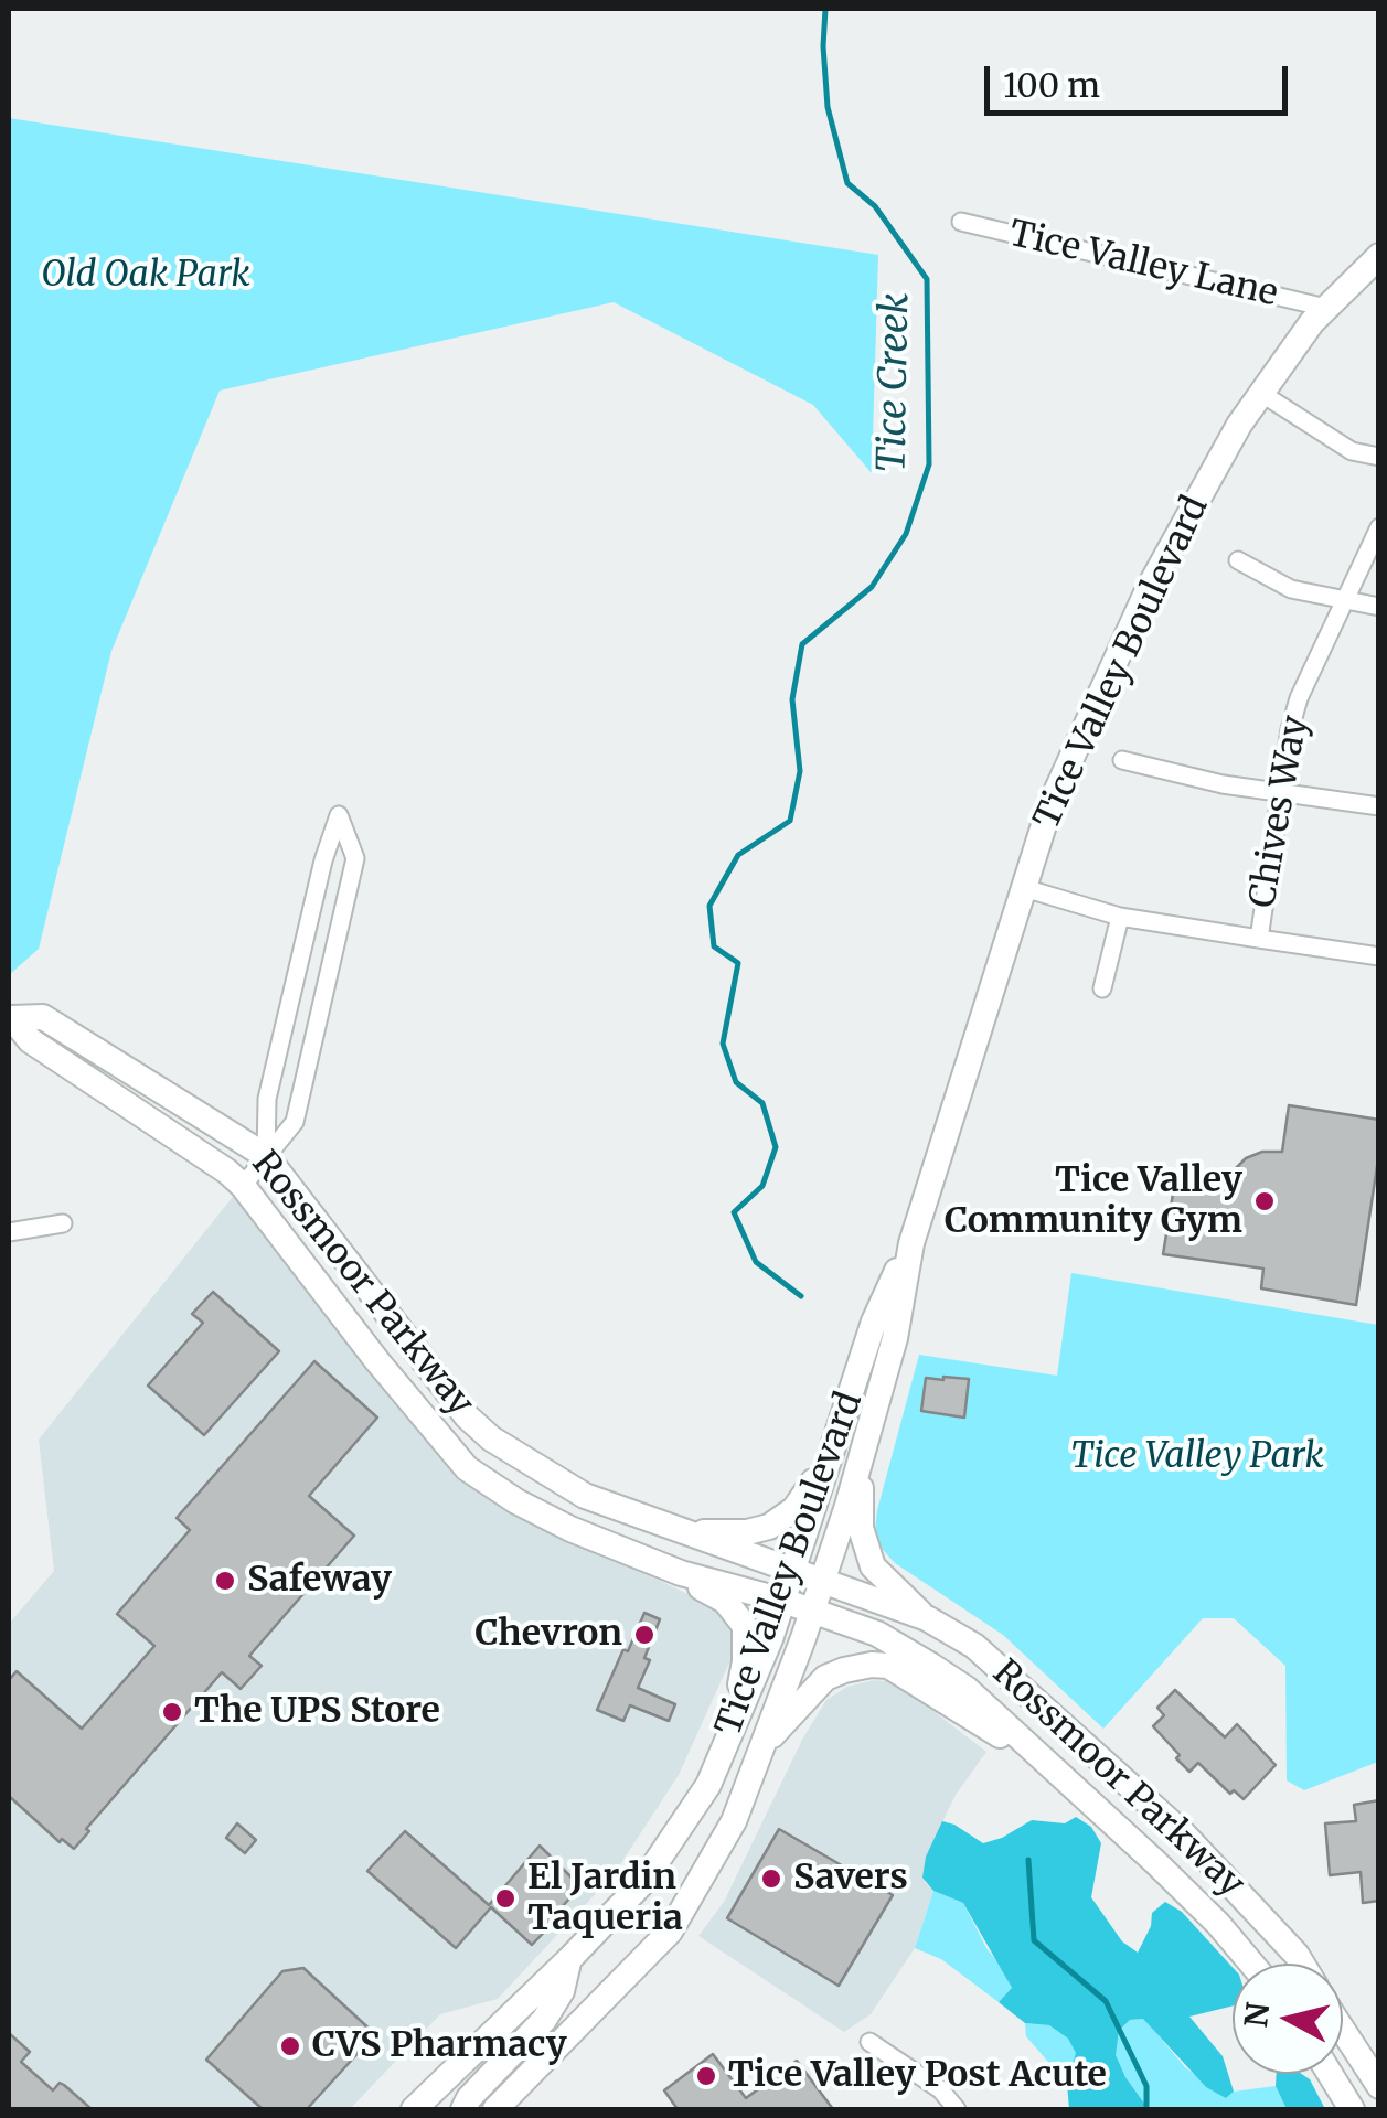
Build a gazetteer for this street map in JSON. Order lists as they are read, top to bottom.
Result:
{
  "streets": {
    "street": [
      "Tice Valley Lane",
      "Tice Valley Boulevard",
      "Chives Way",
      "Rossmoor Parkway"
    ]
  },
  "crossings": [
    ["Tice Valley Lane", "Tice Valley Boulevard"],
    ["Tice Valley Boulevard", "Chives Way"],
    ["Tice Valley Boulevard", "Rossmoor Parkway"]
  ],
  "water": ["Tice Creek"],
  "parks": ["Old Oak Park", "Tice Valley Park"],
  "places": [
    "Tice Valley Community Gym",
    "Safeway",
    "Chevron",
    "The UPS Store",
    "Savers",
    "El Jardin Taqueria",
    "CVS Pharmacy",
    "Tice Valley Post Acute"
  ],
  "scale_bar": "100 m",
  "north": "left"
}
